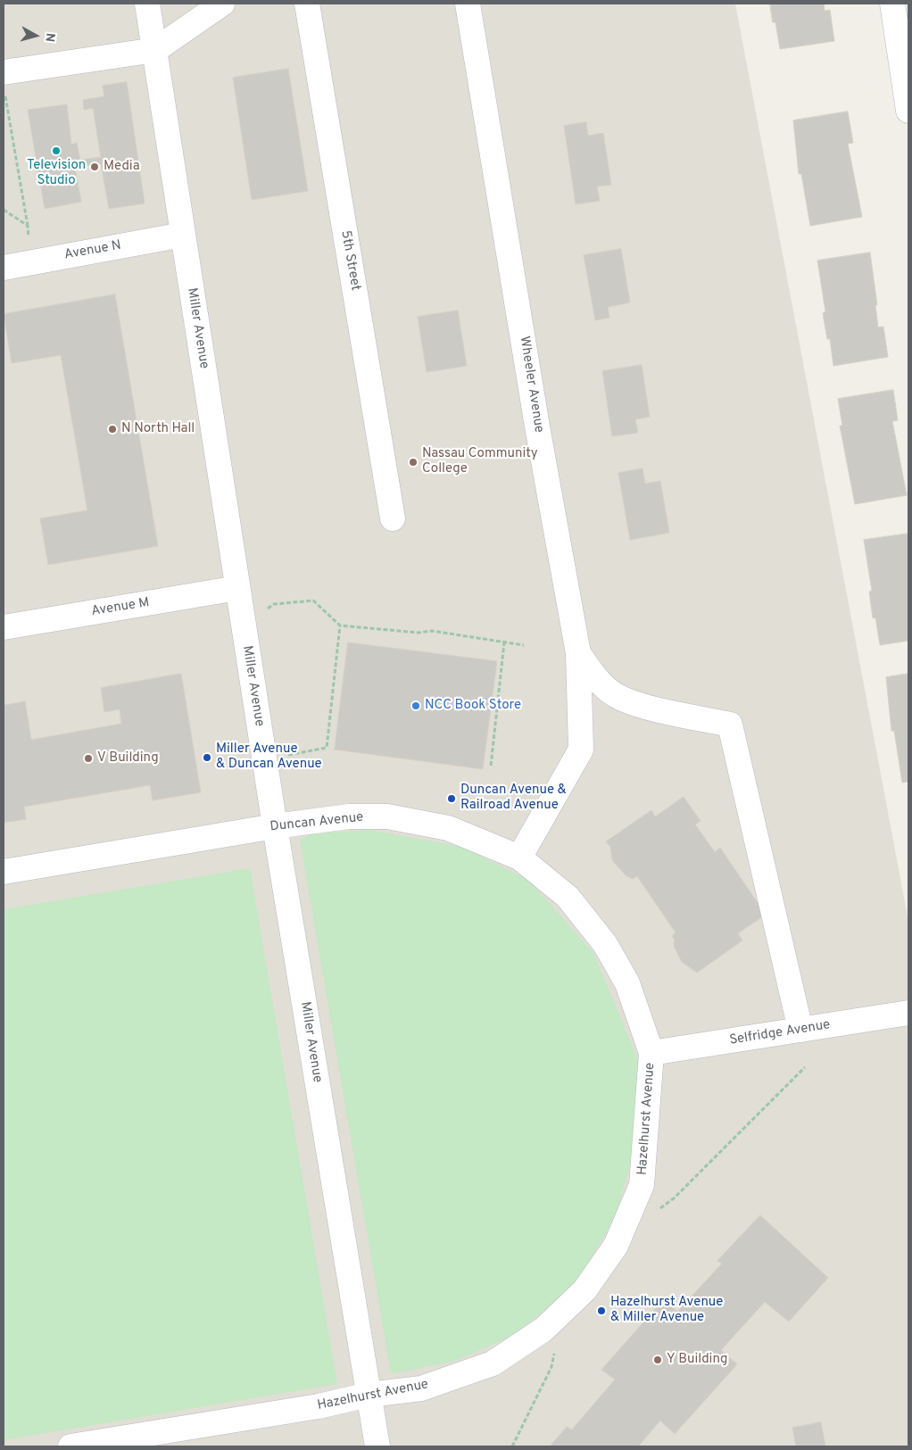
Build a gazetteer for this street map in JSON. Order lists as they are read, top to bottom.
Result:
{
  "streets": {
    "street": [
      "Avenue N",
      "5th Street",
      "Miller Avenue",
      "Wheeler Avenue",
      "Avenue M",
      "Duncan Avenue",
      "Selfridge Avenue",
      "Hazelhurst Avenue"
    ]
  },
  "crossings": [
    ["Avenue N", "Miller Avenue"],
    ["Miller Avenue", "Avenue M"],
    ["Miller Avenue", "Duncan Avenue"],
    ["Miller Avenue", "Hazelhurst Avenue"],
    ["Wheeler Avenue", "Duncan Avenue"],
    ["Duncan Avenue", "Selfridge Avenue"],
    ["Duncan Avenue", "Hazelhurst Avenue"],
    ["Selfridge Avenue", "Hazelhurst Avenue"]
  ],
  "places": [
    "Television Studio",
    "Media",
    "N North Hall",
    "Nassau Community College",
    "NCC Book Store",
    "Miller Avenue & Duncan Avenue",
    "V Building",
    "Duncan Avenue & Railroad Avenue",
    "Hazelhurst Avenue & Miller Avenue",
    "Y Building"
  ],
  "north": "right"
}
